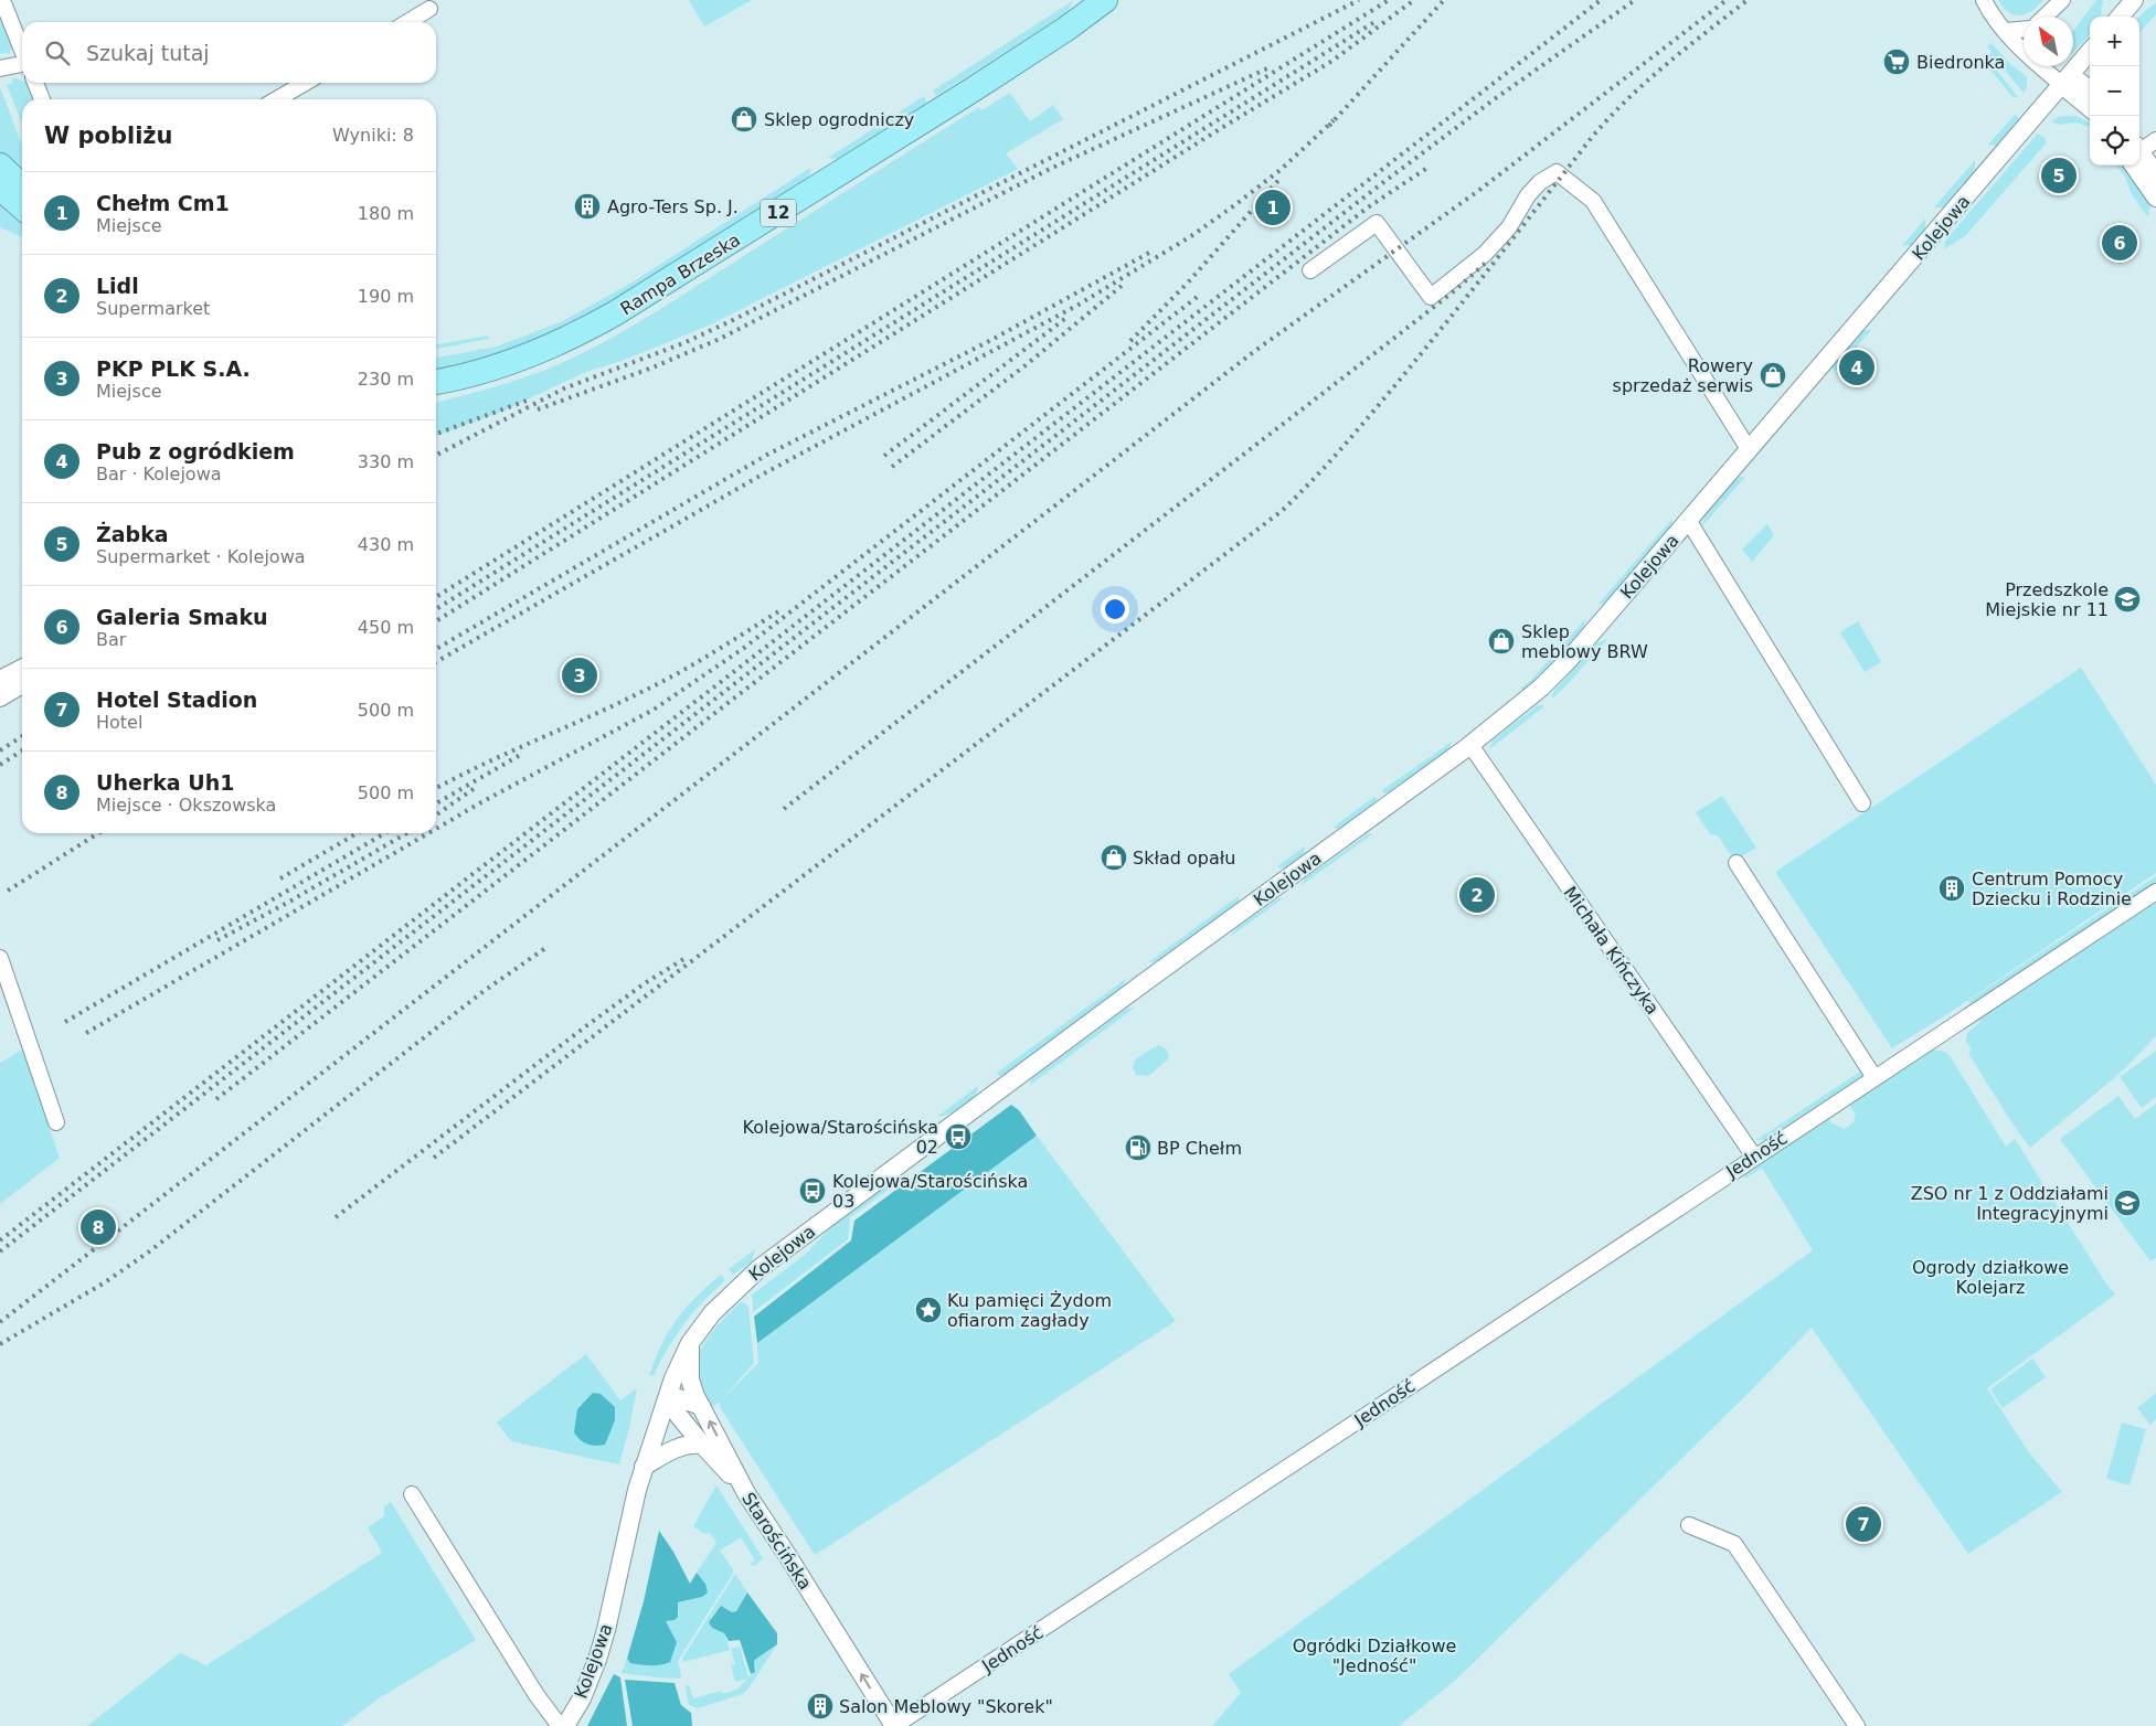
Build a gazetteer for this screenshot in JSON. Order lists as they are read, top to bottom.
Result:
{
  "streets": {
    "highway": ["12", "Rampa Brzeska"],
    "street": [
      "Kolejowa",
      "Michała Kińczyka",
      "Jedność",
      "Starościńska"
    ]
  },
  "crossings": [
    ["Kolejowa", "Michała Kińczyka"],
    ["Kolejowa", "Starościńska"],
    ["Michała Kińczyka", "Jedność"],
    ["Jedność", "Starościńska"]
  ],
  "one_way": ["Starościńska"],
  "parks": ["Ogrody działkowe Kolejarz", "Ogródki Działkowe \"Jedność\""],
  "places": {
    "supermarket": ["Biedronka"],
    "shop": [
      "Sklep ogrodniczy",
      "Rowery sprzedaż serwis",
      "Sklep meblowy BRW",
      "Skład opału"
    ],
    "building": ["Agro-Ters Sp. J.", "Centrum Pomocy Dziecku i Rodzinie", "Salon Meblowy \"Skorek\""],
    "school or university": ["Przedszkole Miejskie nr 11", "ZSO nr 1 z Oddziałami Integracyjnymi"],
    "bus stop": ["Kolejowa/Starościńska 02", "Kolejowa/Starościńska 03"],
    "fuel station": ["BP Chełm"],
    "place": ["Ku pamięci Żydom ofiarom zagłady"]
  },
  "north": "top left",
  "page": {
    "map_buttons": ["+", "−"],
    "search": "Szukaj tutaj",
    "heading": ["W pobliżu", "Wyniki: 8"],
    "pins": [
      "5",
      "1",
      "6",
      "4",
      "3",
      "2",
      "8",
      "7"
    ],
    "list": [
      {
        "mark": "1",
        "name": "Chełm Cm1",
        "note": "Miejsce",
        "value": "180 m"
      },
      {
        "mark": "2",
        "name": "Lidl",
        "note": "Supermarket",
        "value": "190 m"
      },
      {
        "mark": "3",
        "name": "PKP PLK S.A.",
        "note": "Miejsce",
        "value": "230 m"
      },
      {
        "mark": "4",
        "name": "Pub z ogródkiem",
        "note": "Bar · Kolejowa",
        "value": "330 m"
      },
      {
        "mark": "5",
        "name": "Żabka",
        "note": "Supermarket · Kolejowa",
        "value": "430 m"
      },
      {
        "mark": "6",
        "name": "Galeria Smaku",
        "note": "Bar",
        "value": "450 m"
      },
      {
        "mark": "7",
        "name": "Hotel Stadion",
        "note": "Hotel",
        "value": "500 m"
      },
      {
        "mark": "8",
        "name": "Uherka Uh1",
        "note": "Miejsce · Okszowska",
        "value": "500 m"
      }
    ]
  }
}
